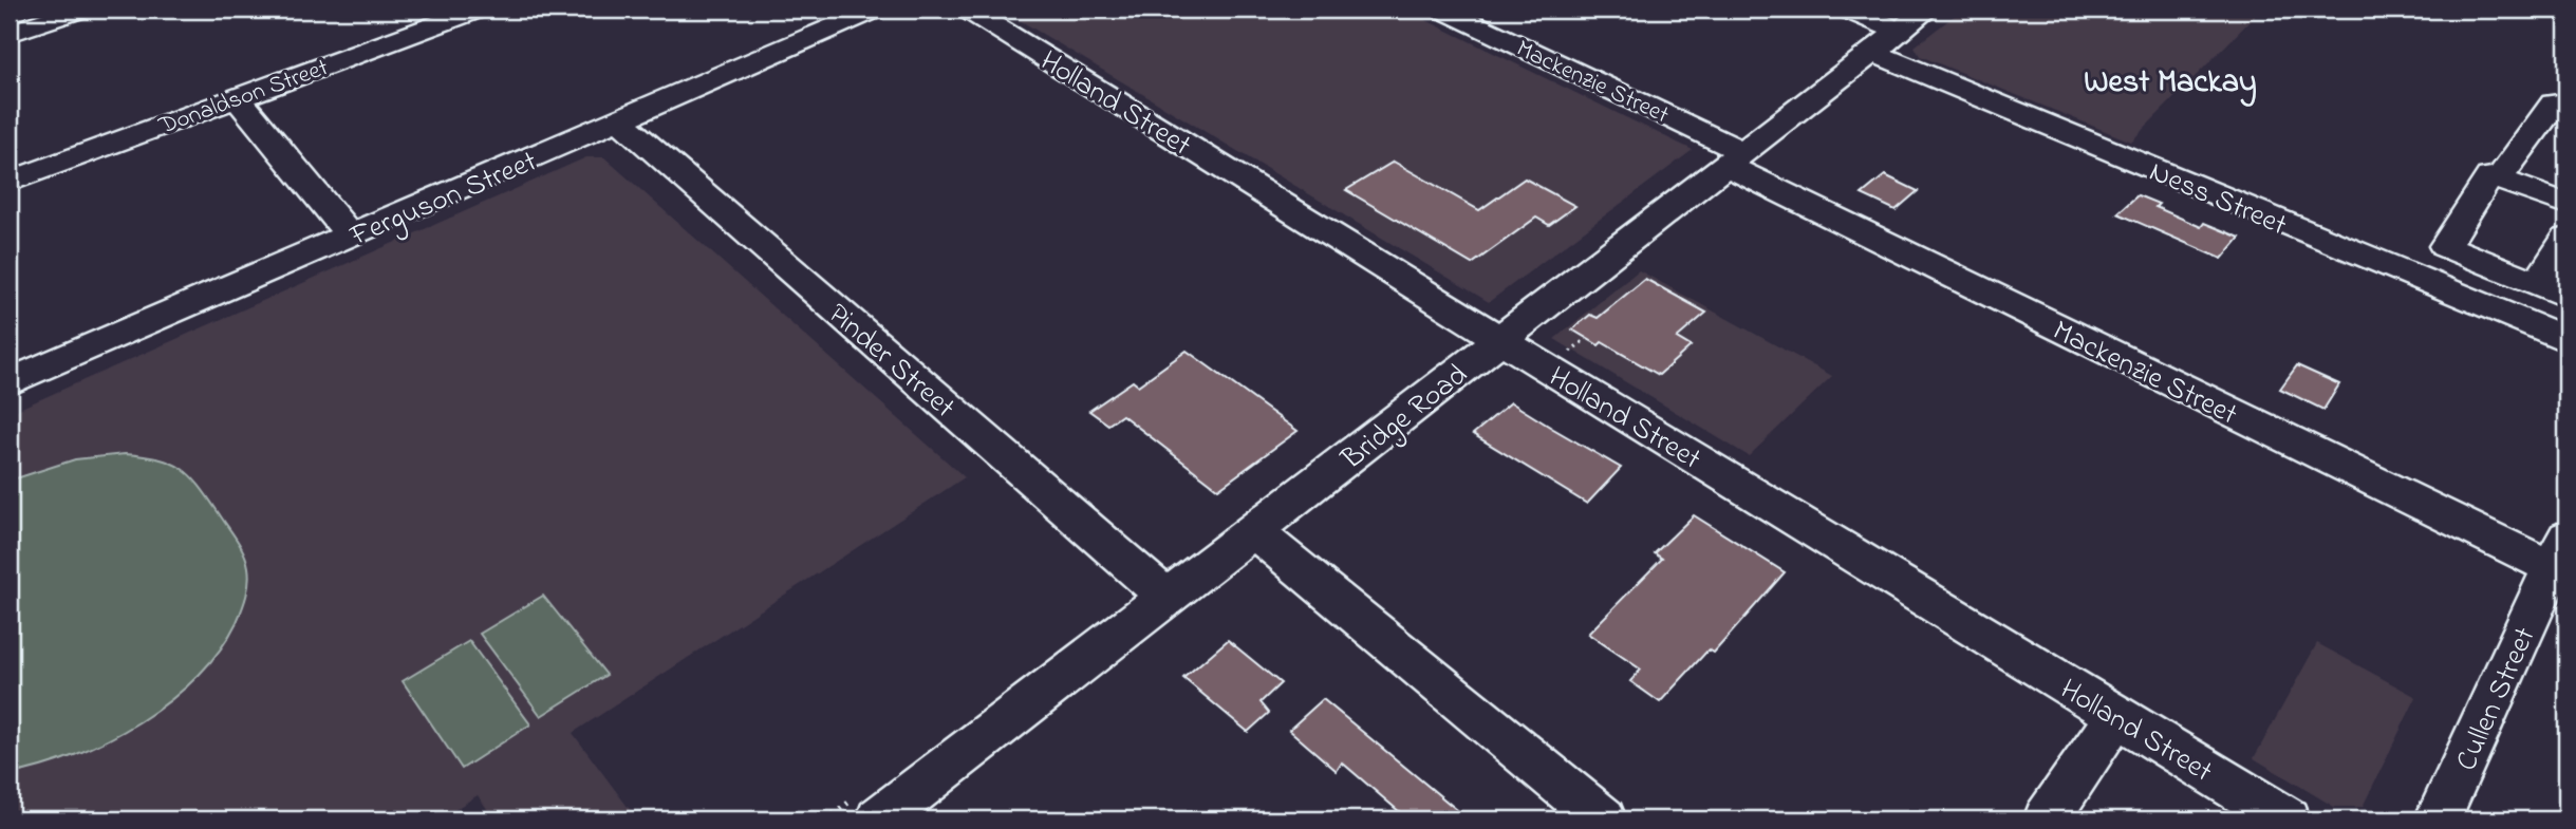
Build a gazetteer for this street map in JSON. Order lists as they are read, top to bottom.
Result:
{
  "streets": {
    "street": [
      "Mackenzie Street",
      "Donaldson Street",
      "Holland Street",
      "Ferguson Street",
      "Ness Street",
      "Pinder Street",
      "Bridge Road",
      "Cullen Street"
    ]
  },
  "crossings": [
    ["Mackenzie Street", "Bridge Road"],
    ["Mackenzie Street", "Cullen Street"],
    ["Holland Street", "Bridge Road"],
    ["Ferguson Street", "Pinder Street"],
    ["Ness Street", "Bridge Road"],
    ["Pinder Street", "Bridge Road"]
  ],
  "districts": ["West Mackay"]
}
